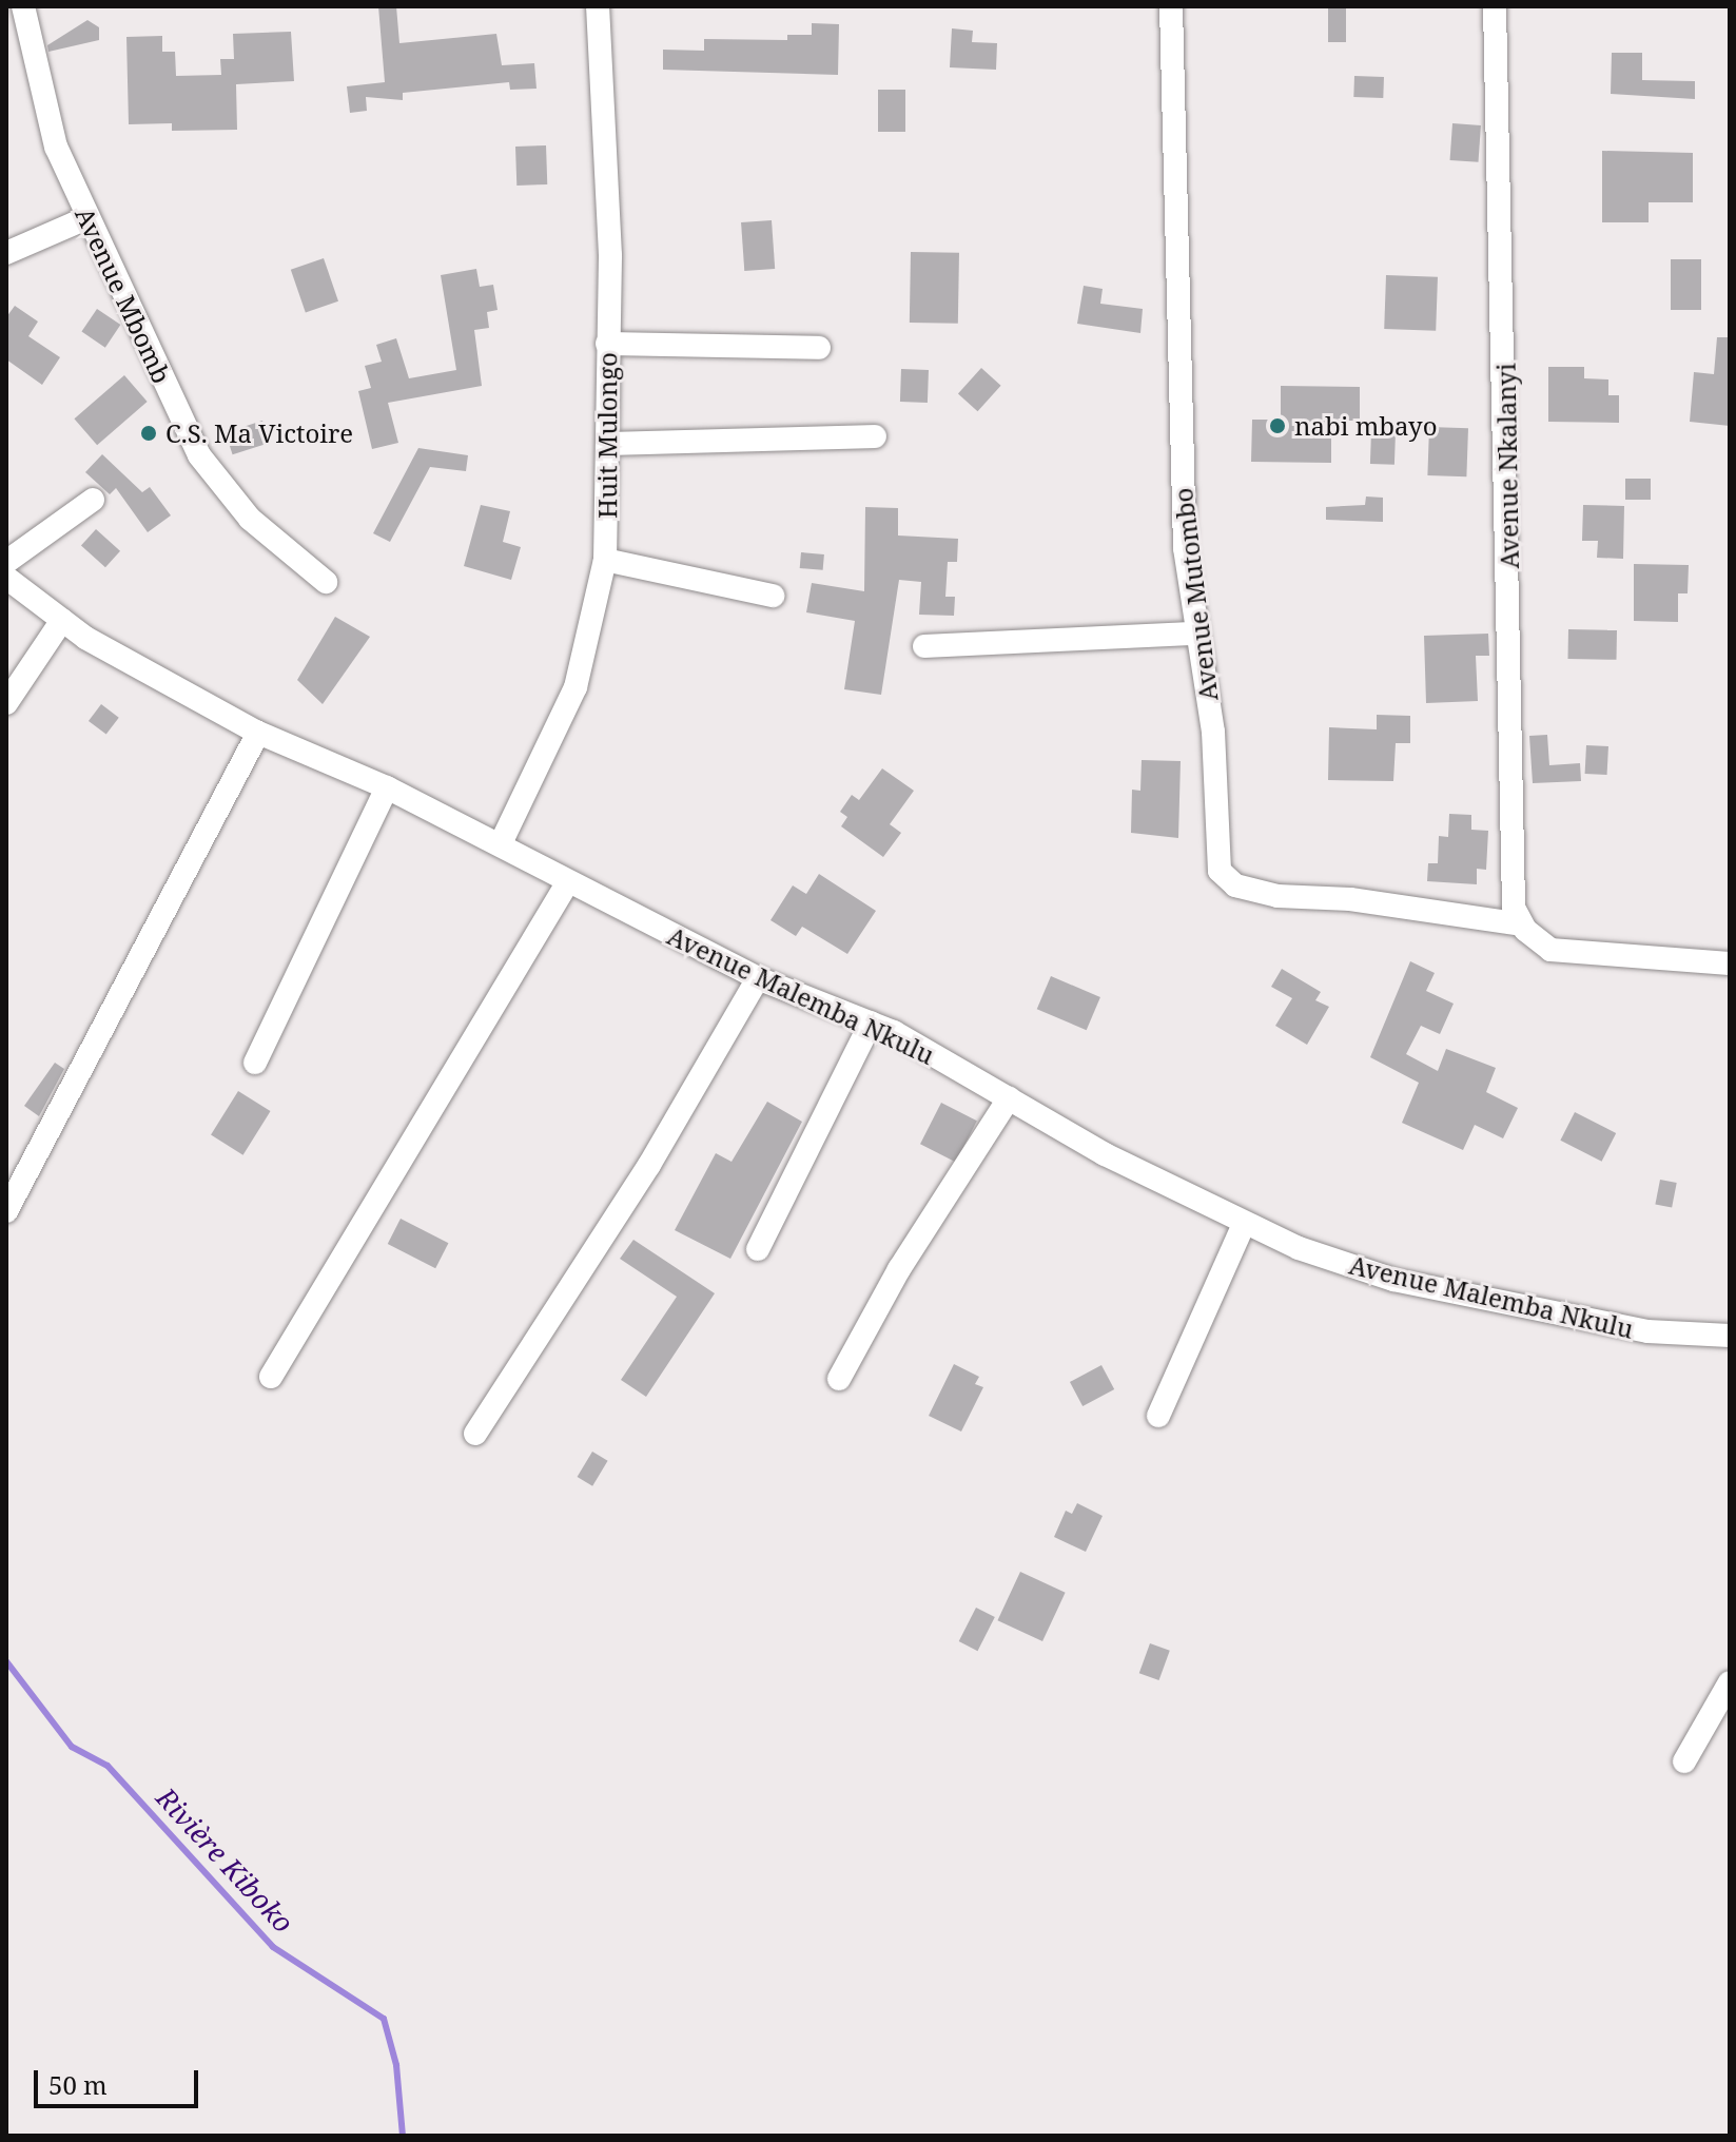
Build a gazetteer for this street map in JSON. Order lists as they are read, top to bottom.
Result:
{
  "streets": {
    "street": [
      "Avenue Mbomb",
      "Huit Mulongo",
      "Avenue Nkalanyi",
      "Avenue Mutombo",
      "Avenue Malemba Nkulu"
    ]
  },
  "crossings": [
    ["Huit Mulongo", "Avenue Malemba Nkulu"],
    ["Avenue Nkalanyi", "Avenue Mutombo"]
  ],
  "water": ["Rivière Kiboko"],
  "places": ["nabi mbayo", "C.S. Ma Victoire"],
  "scale_bar": "50 m"
}
